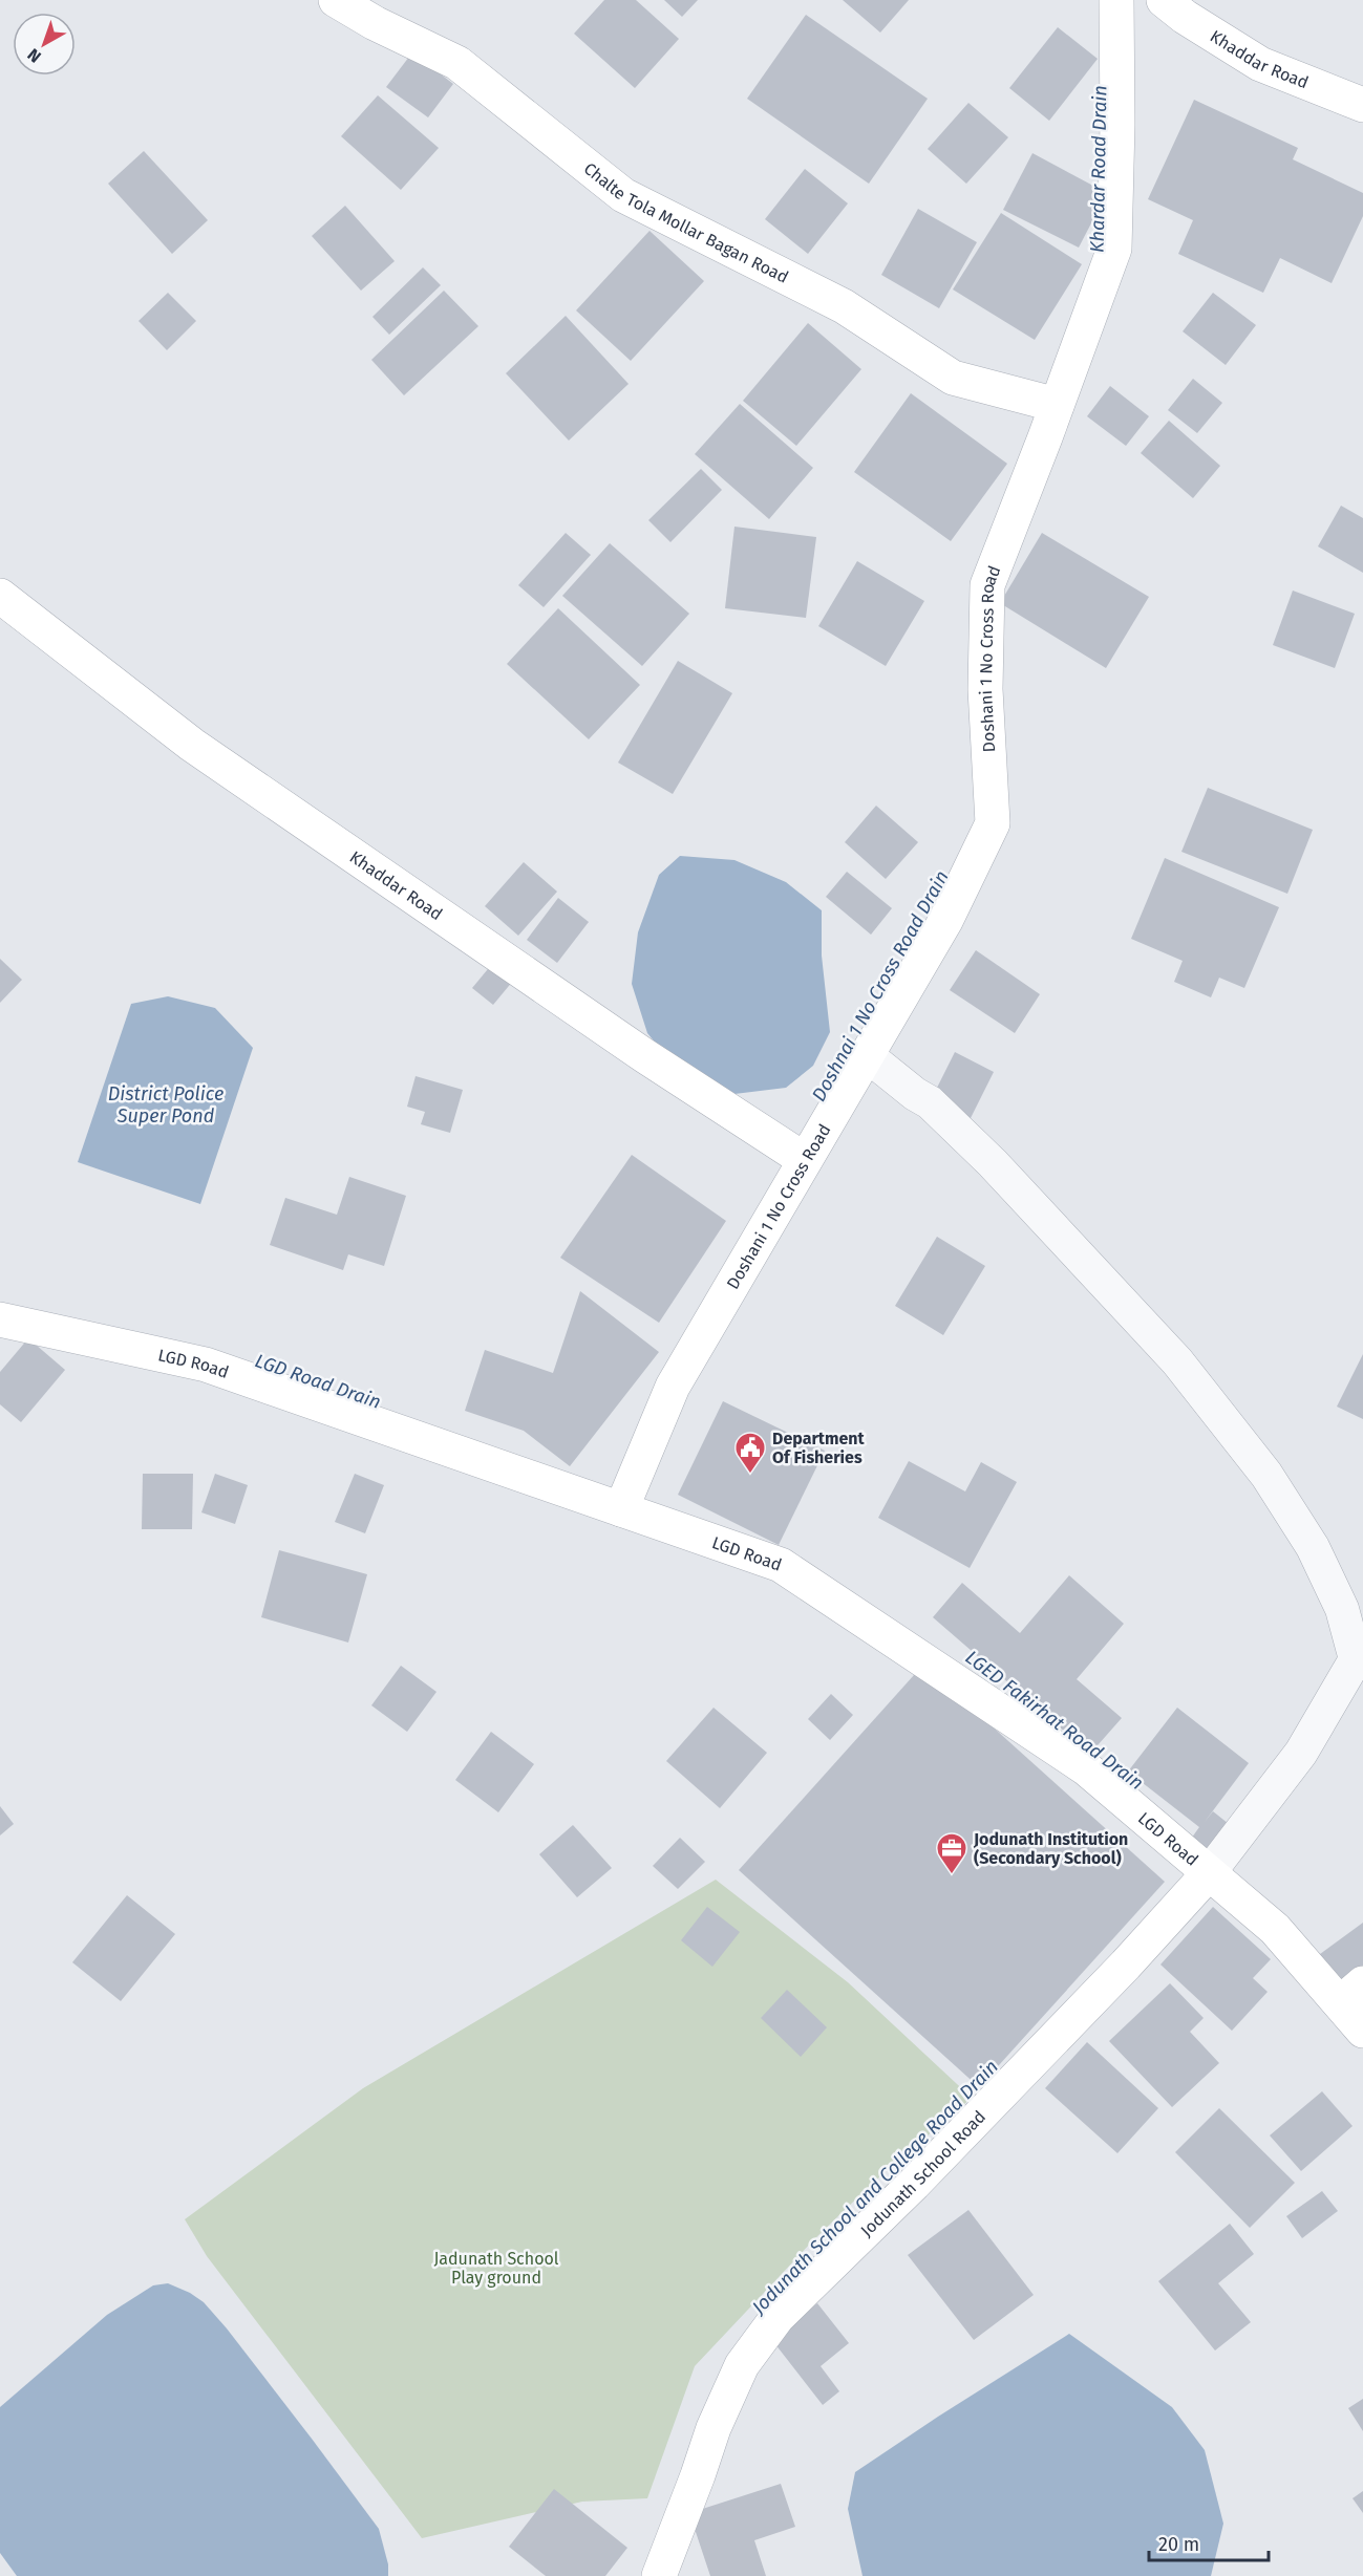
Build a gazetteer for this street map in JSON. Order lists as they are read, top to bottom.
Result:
{
  "streets": {
    "street": [
      "Khaddar Road",
      "Chalte Tola Mollar Bagan Road",
      "Doshani 1 No Cross Road",
      "LGD Road",
      "Jodunath School Road"
    ]
  },
  "crossings": [
    ["Khaddar Road", "Doshani 1 No Cross Road"],
    ["Chalte Tola Mollar Bagan Road", "Doshani 1 No Cross Road"],
    ["Doshani 1 No Cross Road", "LGD Road"],
    ["LGD Road", "Jodunath School Road"]
  ],
  "water": [
    "Khardar Road Drain",
    "Doshnai 1 No Cross Road Drain",
    "District Police Super Pond",
    "LGD Road Drain",
    "LGED Fakirhat Road Drain",
    "Jodunath School and College Road Drain"
  ],
  "parks": ["Jadunath School Play ground"],
  "places": {
    "public building": ["Department Of Fisheries"],
    "office": ["Jodunath Institution (Secondary School)"]
  },
  "scale_bar": "20 m",
  "north": "bottom left"
}
